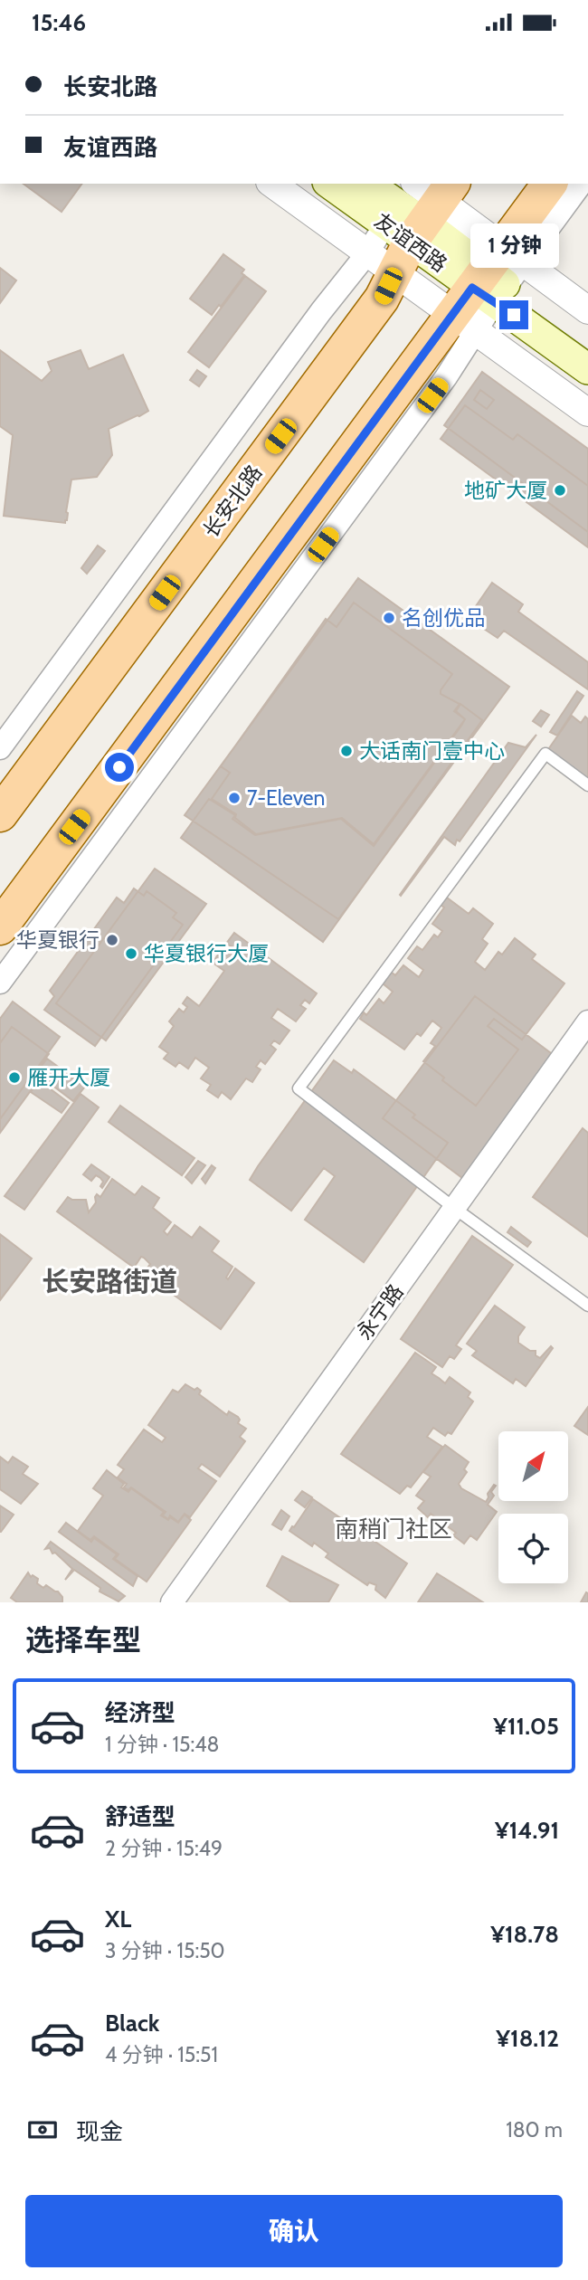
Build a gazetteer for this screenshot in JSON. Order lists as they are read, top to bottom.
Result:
{
  "streets": {
    "main road": ["友谊西路", "长安北路"],
    "street": ["永宁路"]
  },
  "crossings": [
    ["友谊西路", "长安北路"]
  ],
  "districts": ["长安路街道", "南稍门社区"],
  "places": [
    "地矿大厦",
    "名创优品",
    "大话南门壹中心",
    "7-Eleven",
    "华夏银行",
    "华夏银行大厦",
    "雁开大厦"
  ],
  "north": "top right",
  "page": {
    "status": "15:46",
    "banner": ["长安北路", "友谊西路"],
    "bubble": "1 分钟",
    "heading": "选择车型",
    "list": [
      {
        "name": "经济型",
        "note": "1 分钟 · 15:48",
        "value": "¥11.05"
      },
      {
        "name": "舒适型",
        "note": "2 分钟 · 15:49",
        "value": "¥14.91"
      },
      {
        "name": "XL",
        "note": "3 分钟 · 15:50",
        "value": "¥18.78"
      },
      {
        "name": "Black",
        "note": "4 分钟 · 15:51",
        "value": "¥18.12"
      }
    ],
    "pay": ["现金", "180 m"],
    "buttons": "确认"
  }
}
